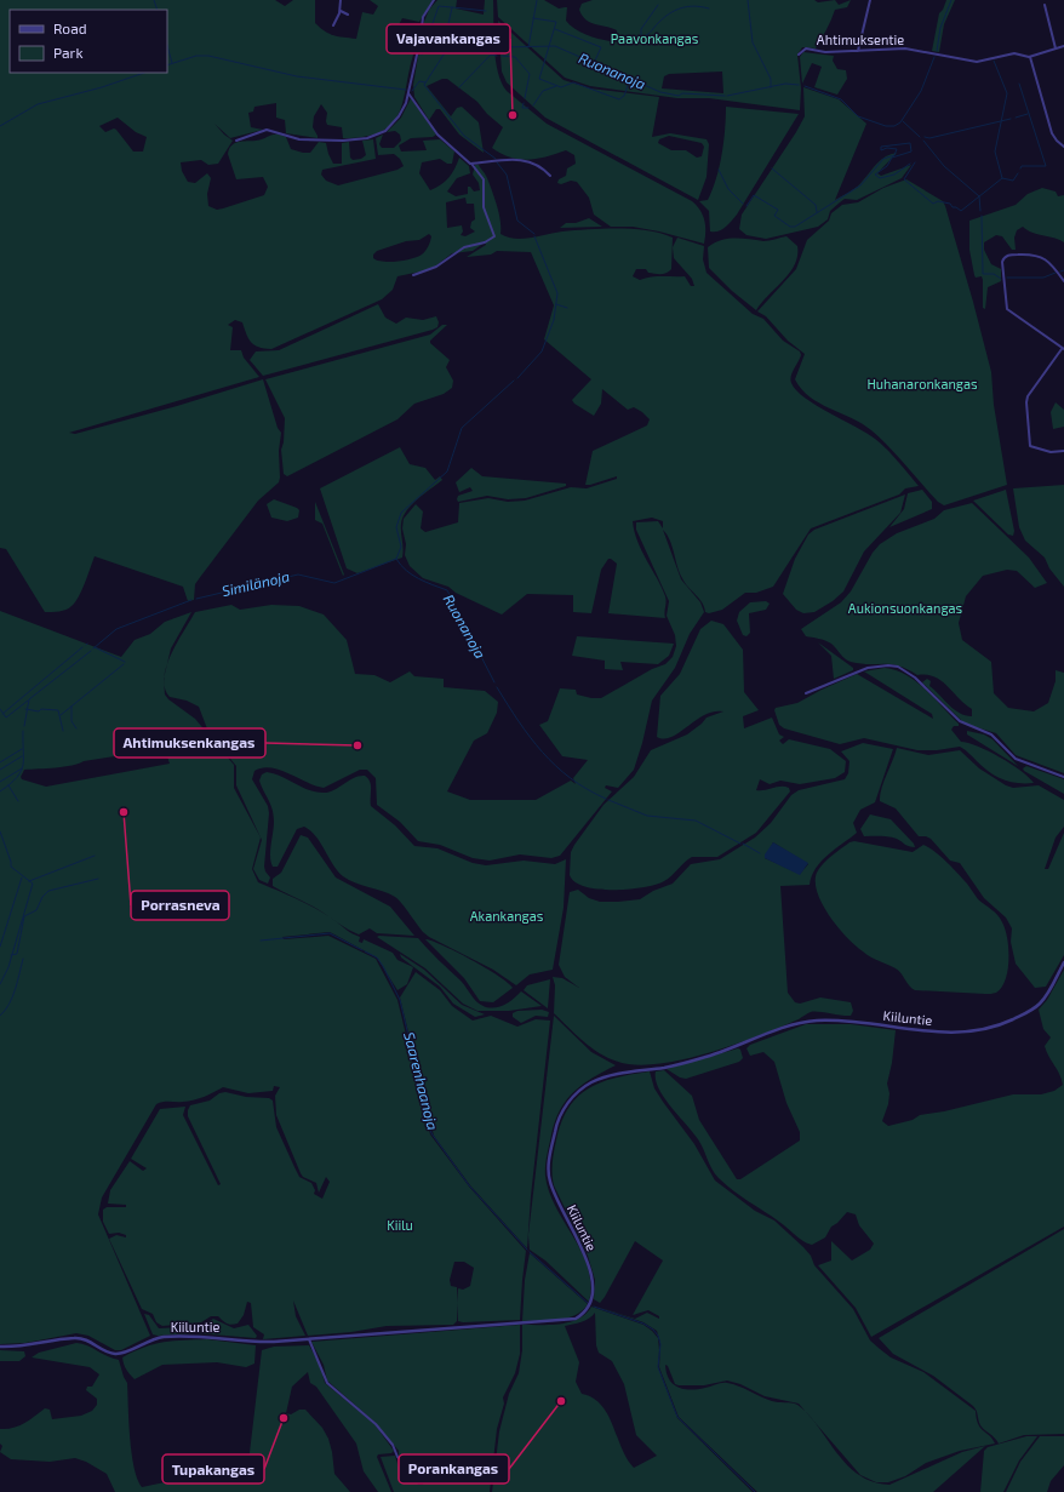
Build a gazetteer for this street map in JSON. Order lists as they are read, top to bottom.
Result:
{
  "streets": {
    "street": ["Ahtimuksentie", "Kiiluntie"]
  },
  "water": ["Ruonanoja", "Similänoja", "Saarenhaanoja"],
  "parks": [
    "Paavonkangas",
    "Huhanaronkangas",
    "Aukionsuonkangas",
    "Akankangas",
    "Kiilu"
  ],
  "places": [
    "Vajavankangas",
    "Ahtimuksenkangas",
    "Porrasneva",
    "Porankangas",
    "Tupakangas"
  ],
  "legend": ["Road", "Park"]
}
